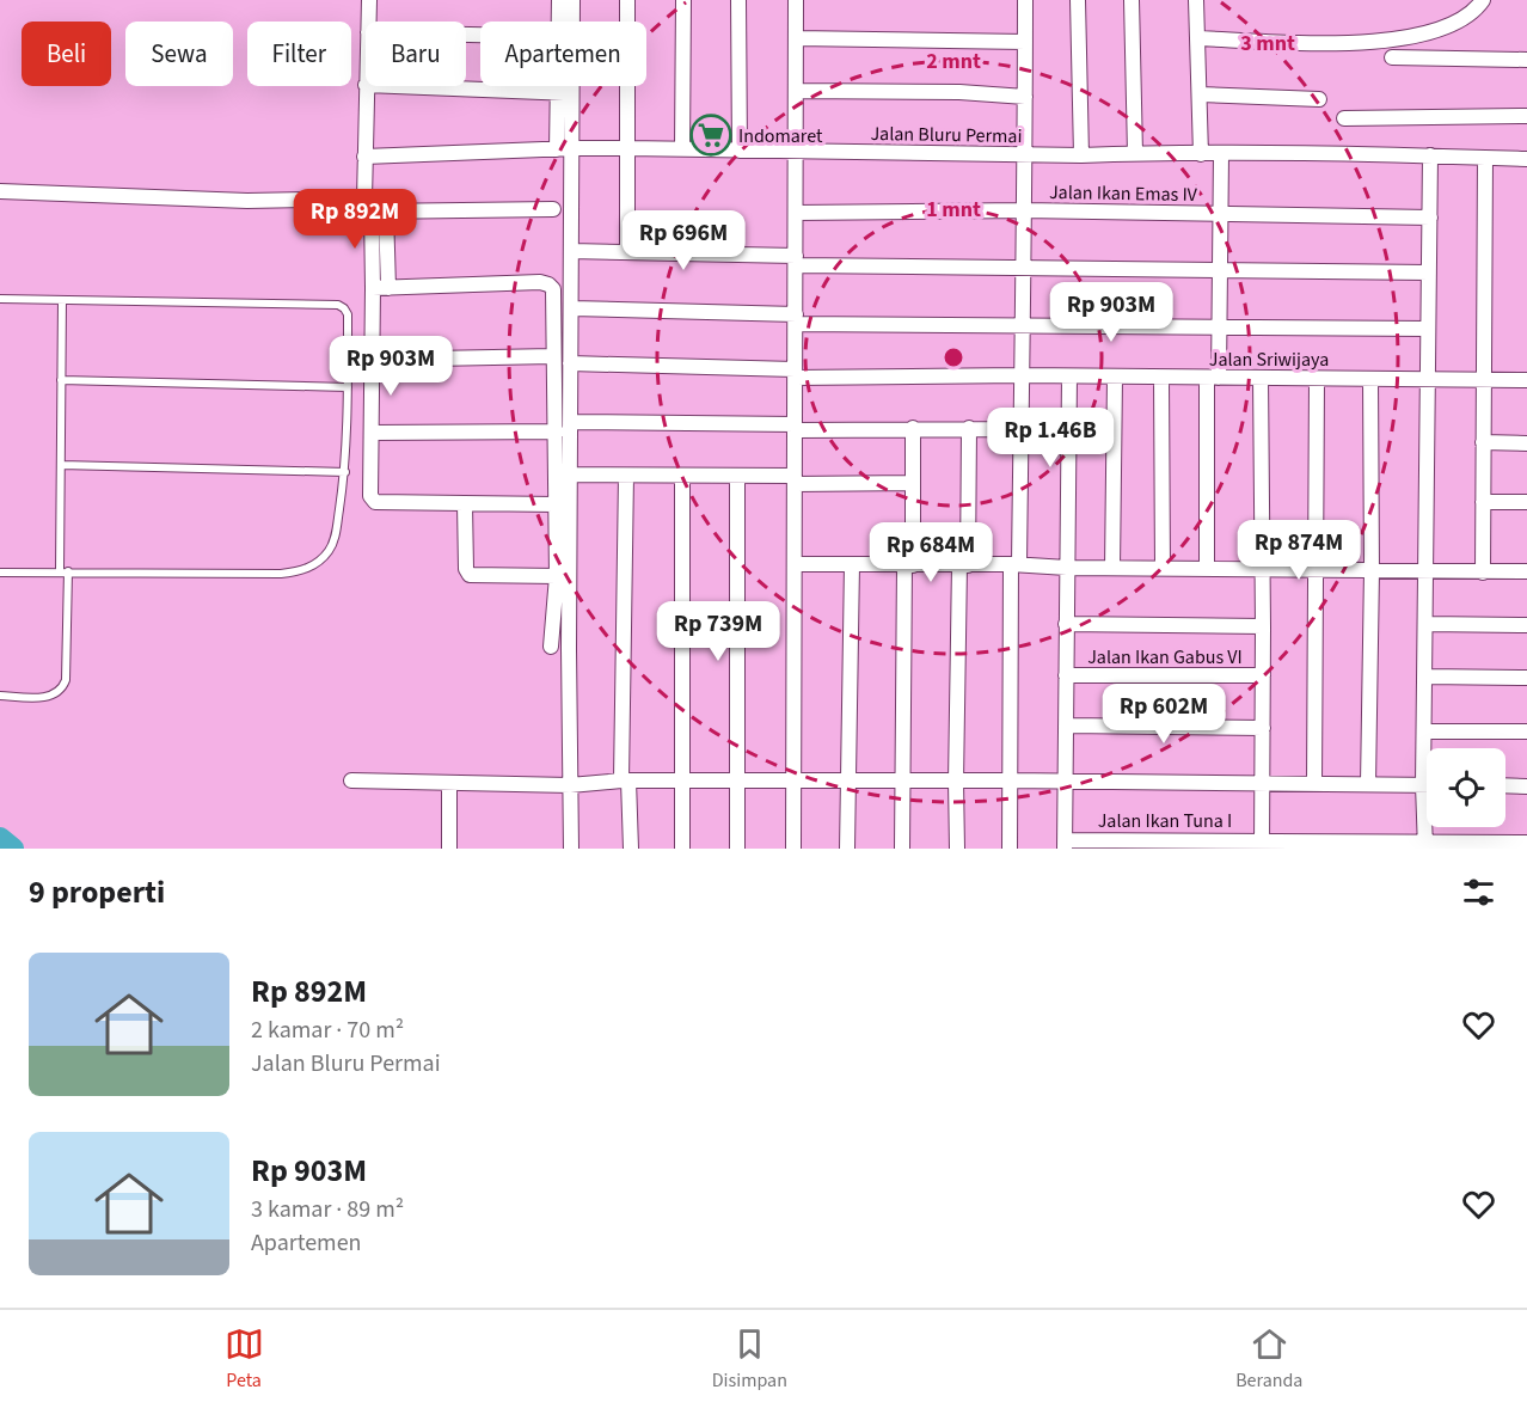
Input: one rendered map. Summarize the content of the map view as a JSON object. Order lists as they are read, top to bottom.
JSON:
{
  "streets": {
    "street": [
      "Jalan Bluru Permai",
      "Jalan Ikan Emas IV",
      "Jalan Sriwijaya",
      "Jalan Ikan Gabus VI",
      "Jalan Ikan Tuna I"
    ]
  },
  "places": {
    "supermarket": ["Indomaret"]
  },
  "page": {
    "chip": [
      "Beli",
      "Sewa",
      "Filter",
      "Baru",
      "Apartemen"
    ],
    "price": [
      "Rp 892M",
      "Rp 696M",
      "Rp 903M",
      "Rp 903M",
      "Rp 1.46B",
      "Rp 874M",
      "Rp 684M",
      "Rp 739M",
      "Rp 602M"
    ],
    "heading": "9 properti",
    "list": [
      {
        "name": "Rp 892M",
        "note": "2 kamar · 70 m² · Jalan Bluru Permai"
      },
      {
        "name": "Rp 903M",
        "note": "3 kamar · 89 m² · Apartemen"
      }
    ],
    "tabs": ["Peta", "Disimpan", "Beranda"]
  },
  "rings": ["3 mnt", "2 mnt", "1 mnt"]
}
